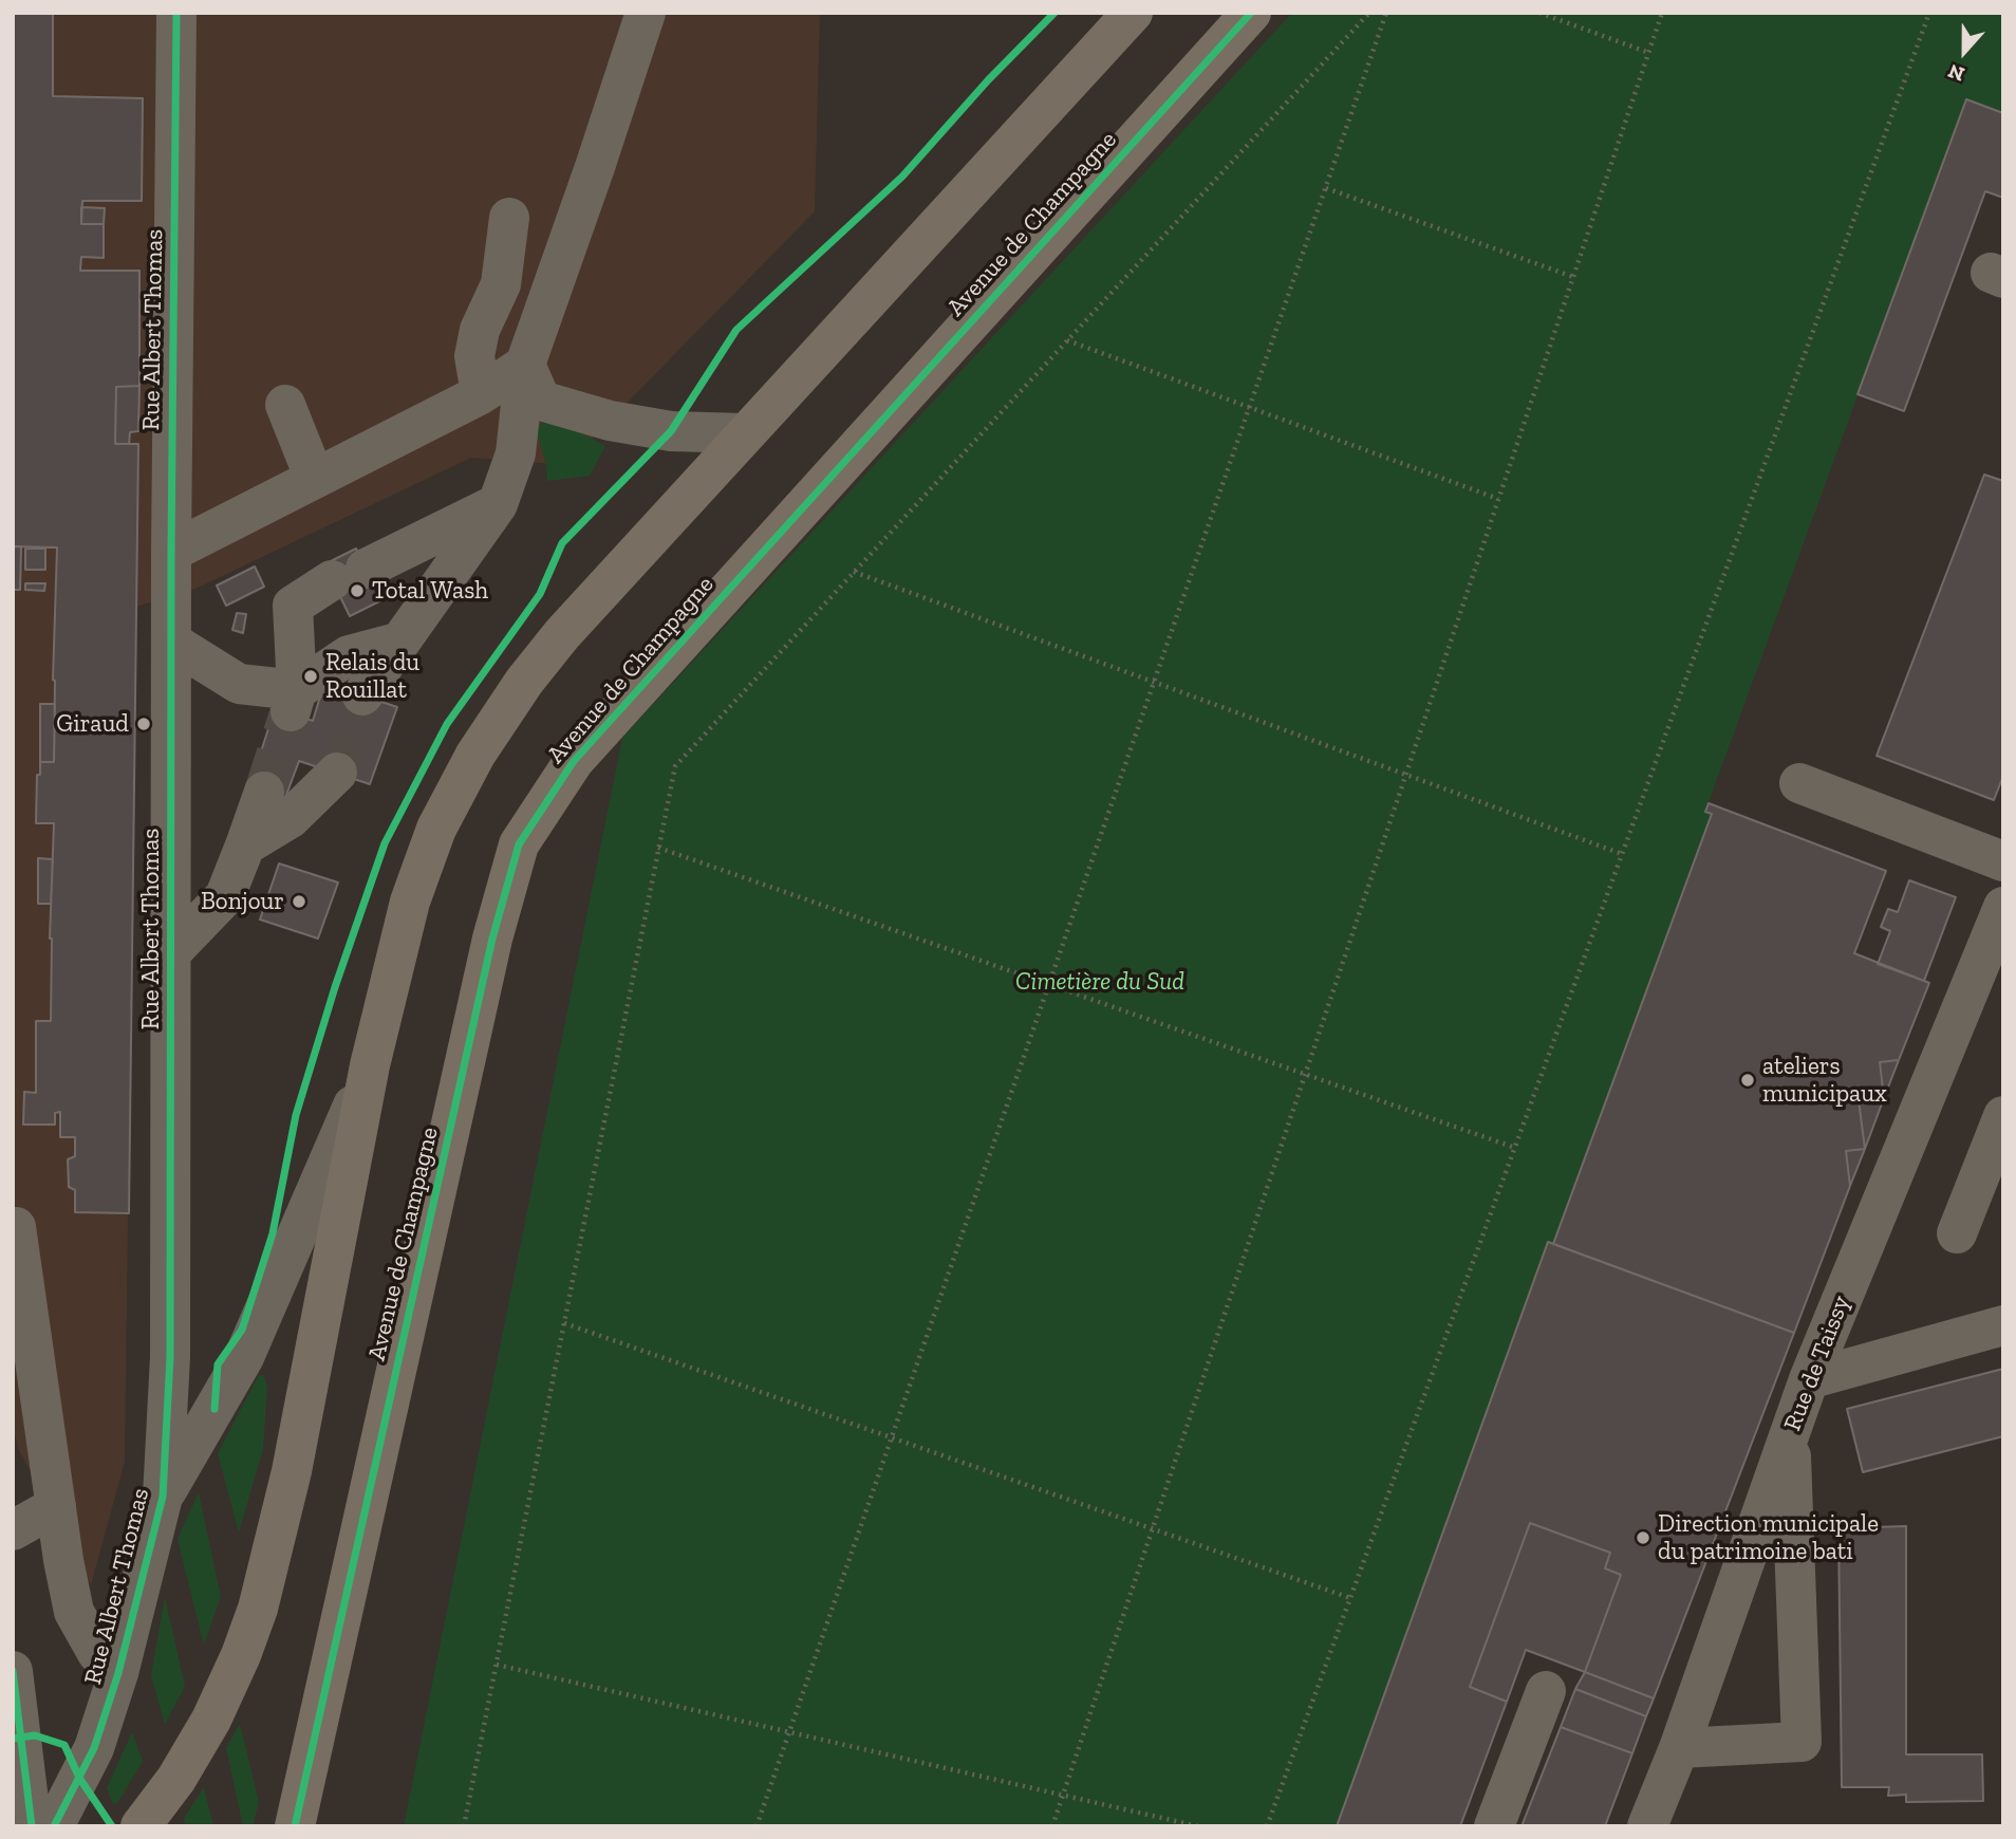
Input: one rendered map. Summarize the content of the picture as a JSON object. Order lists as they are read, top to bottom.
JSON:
{
  "streets": {
    "main road": ["Avenue de Champagne"],
    "street": ["Rue Albert Thomas", "Rue de Taissy"]
  },
  "parks": ["Cimetière du Sud"],
  "places": [
    "Total Wash",
    "Relais du Rouillat",
    "Giraud",
    "Bonjour",
    "ateliers municipaux",
    "Direction municipale du patrimoine bati"
  ],
  "north": "bottom"
}
